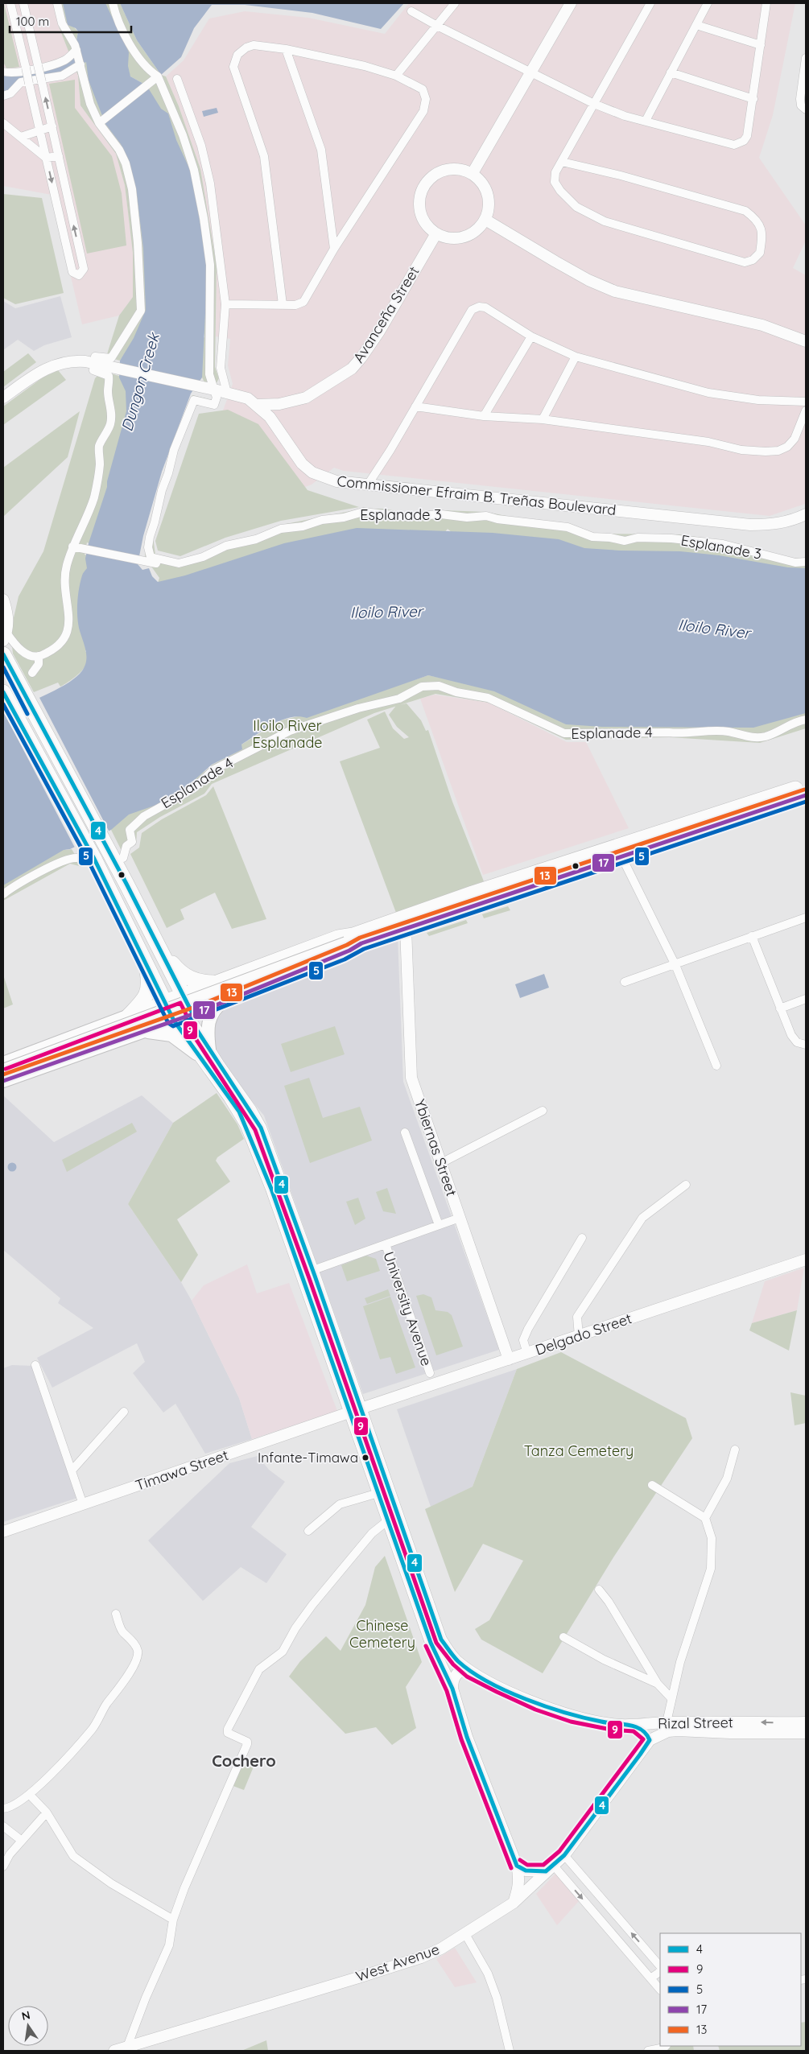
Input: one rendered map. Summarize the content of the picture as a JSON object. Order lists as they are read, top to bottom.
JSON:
{
  "streets": {
    "main road": [
      "Avanceña Street",
      "Commissioner Efraim B. Treñas Boulevard",
      "Ybiernas Street",
      "Delgado Street",
      "Timawa Street",
      "Rizal Street",
      "West Avenue"
    ],
    "street": ["Esplanade 3", "Esplanade 4", "University Avenue"]
  },
  "crossings": [
    ["Avanceña Street", "Commissioner Efraim B. Treñas Boulevard"],
    ["Commissioner Efraim B. Treñas Boulevard", "Esplanade 3"],
    ["Ybiernas Street", "Delgado Street"],
    ["Delgado Street", "Timawa Street"],
    ["Delgado Street", "Rizal Street"],
    ["Timawa Street", "Rizal Street"],
    ["Rizal Street", "West Avenue"]
  ],
  "districts": ["Cochero"],
  "water": ["Dungon Creek", "Iloilo River"],
  "parks": ["Iloilo River Esplanade", "Tanza Cemetery", "Chinese Cemetery"],
  "places": ["Infante-Timawa"],
  "lines": [
    "transit line 4",
    "transit line 5",
    "transit line 13",
    "transit line 17",
    "transit line 9"
  ],
  "legend": [
    "4",
    "9",
    "5",
    "17",
    "13"
  ],
  "scale_bar": "100 m",
  "north": "top"
}
